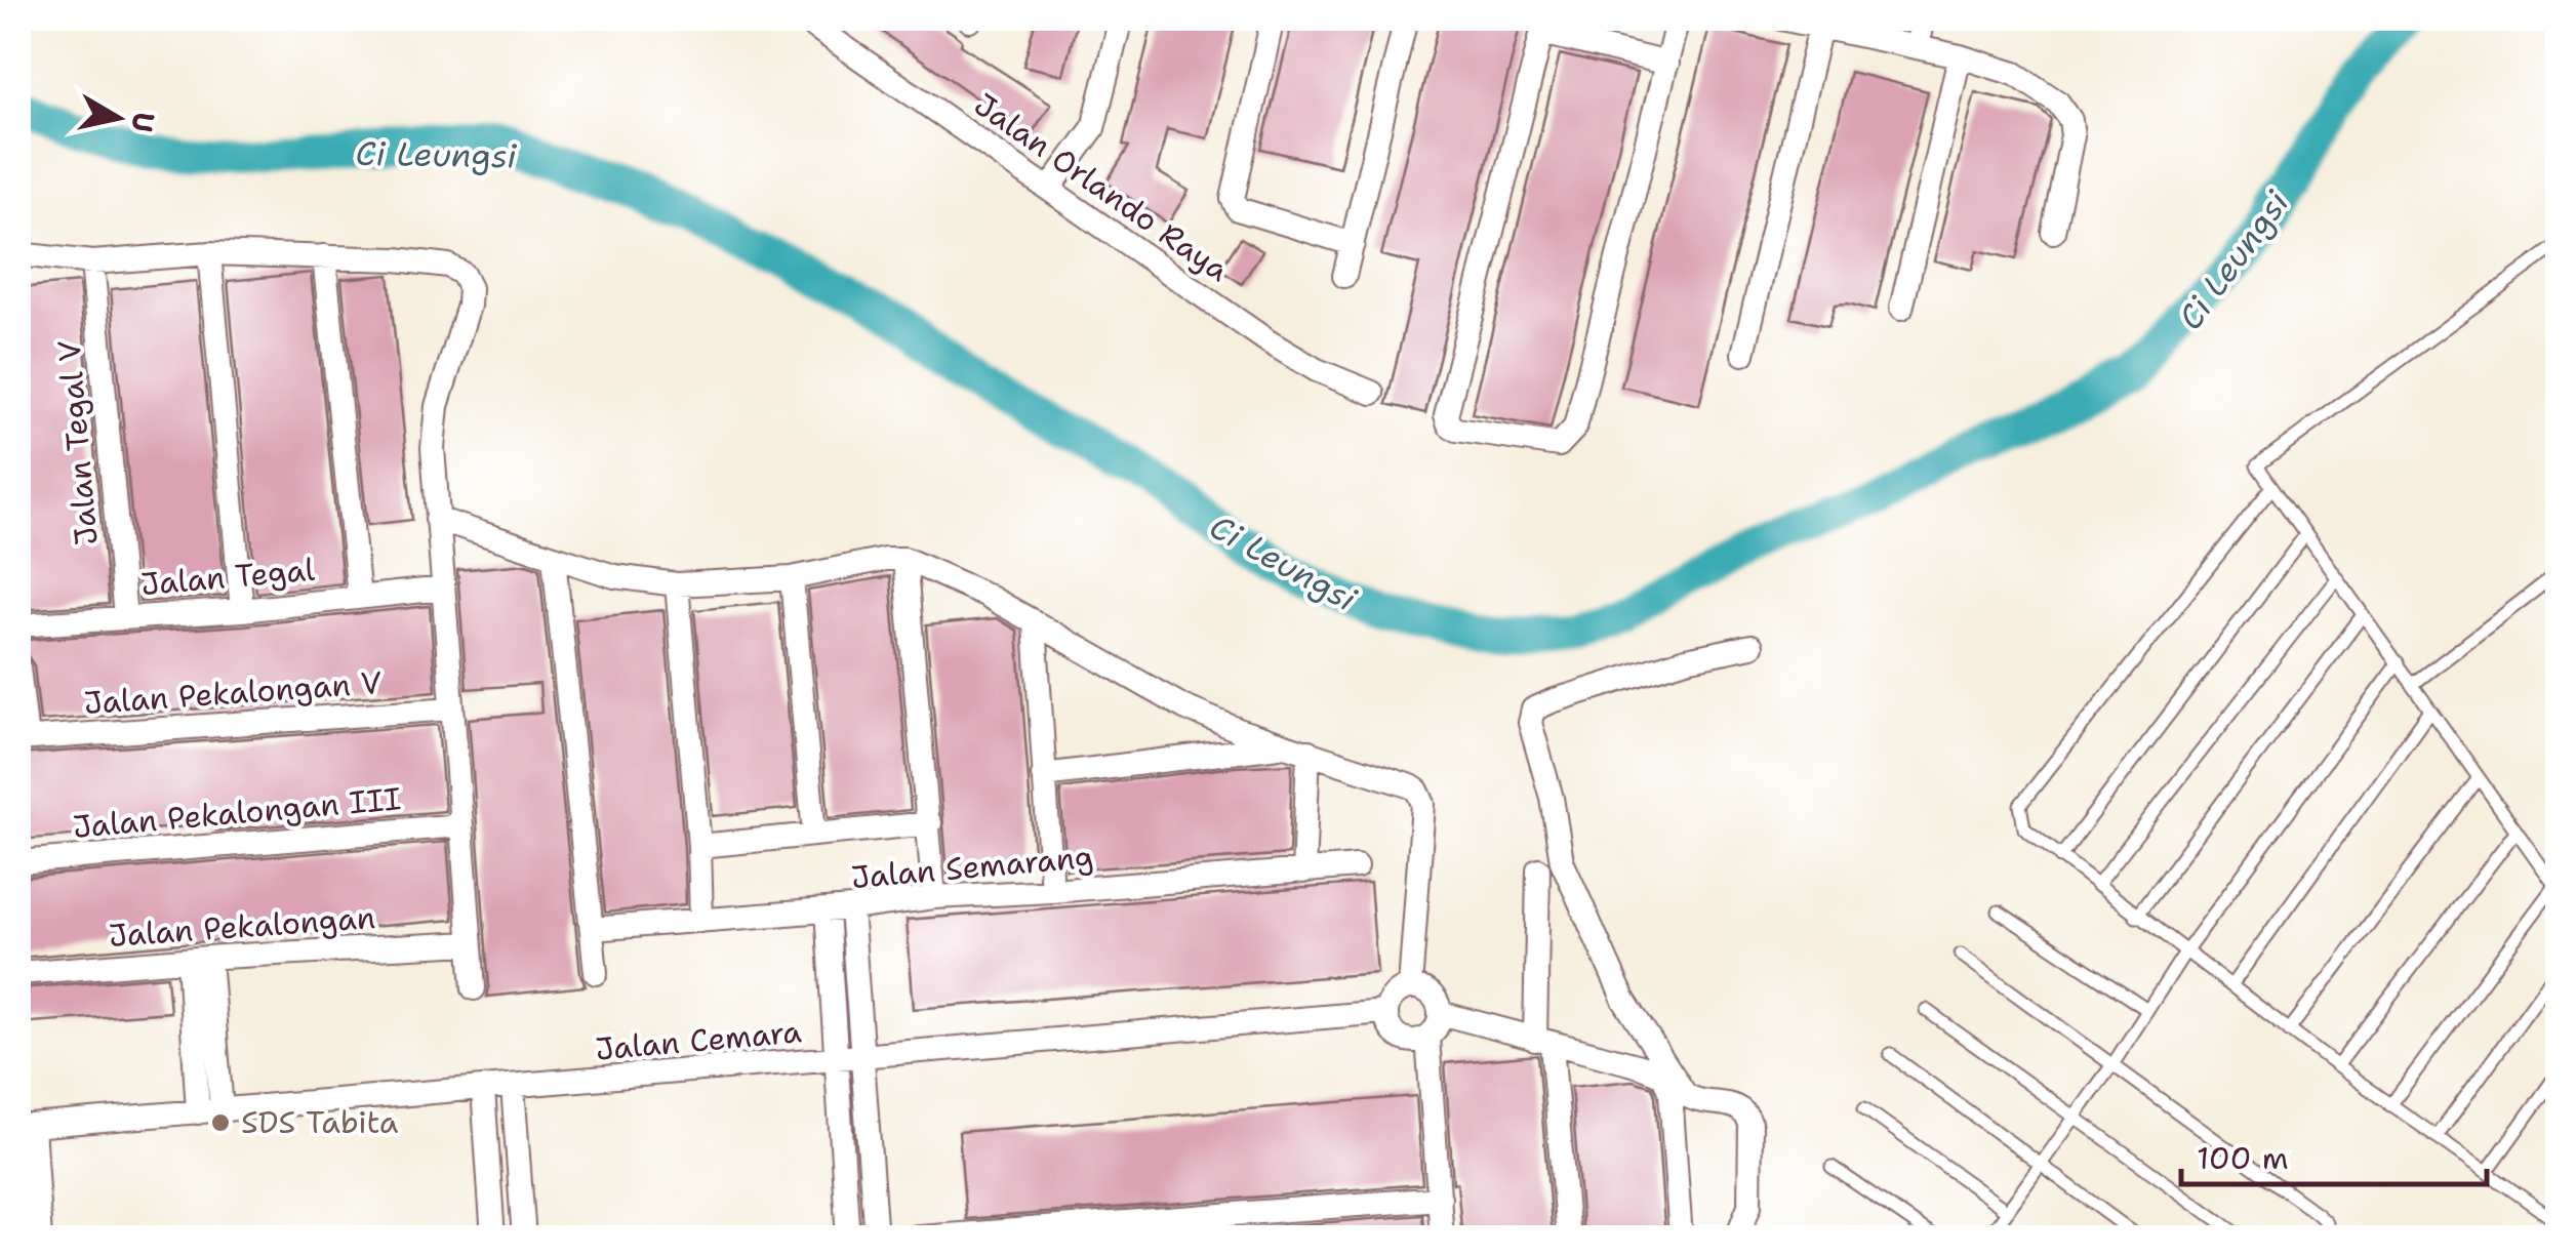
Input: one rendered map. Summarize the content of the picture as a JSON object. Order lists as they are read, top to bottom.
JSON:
{
  "streets": {
    "street": [
      "Jalan Orlando Raya",
      "Jalan Tegal V",
      "Jalan Tegal",
      "Jalan Pekalongan V",
      "Jalan Pekalongan III",
      "Jalan Semarang",
      "Jalan Pekalongan",
      "Jalan Cemara"
    ]
  },
  "crossings": [
    ["Jalan Tegal V", "Jalan Tegal"]
  ],
  "water": ["Ci Leungsi"],
  "places": ["SDS Tabita"],
  "scale_bar": "100 m",
  "north": "right"
}
